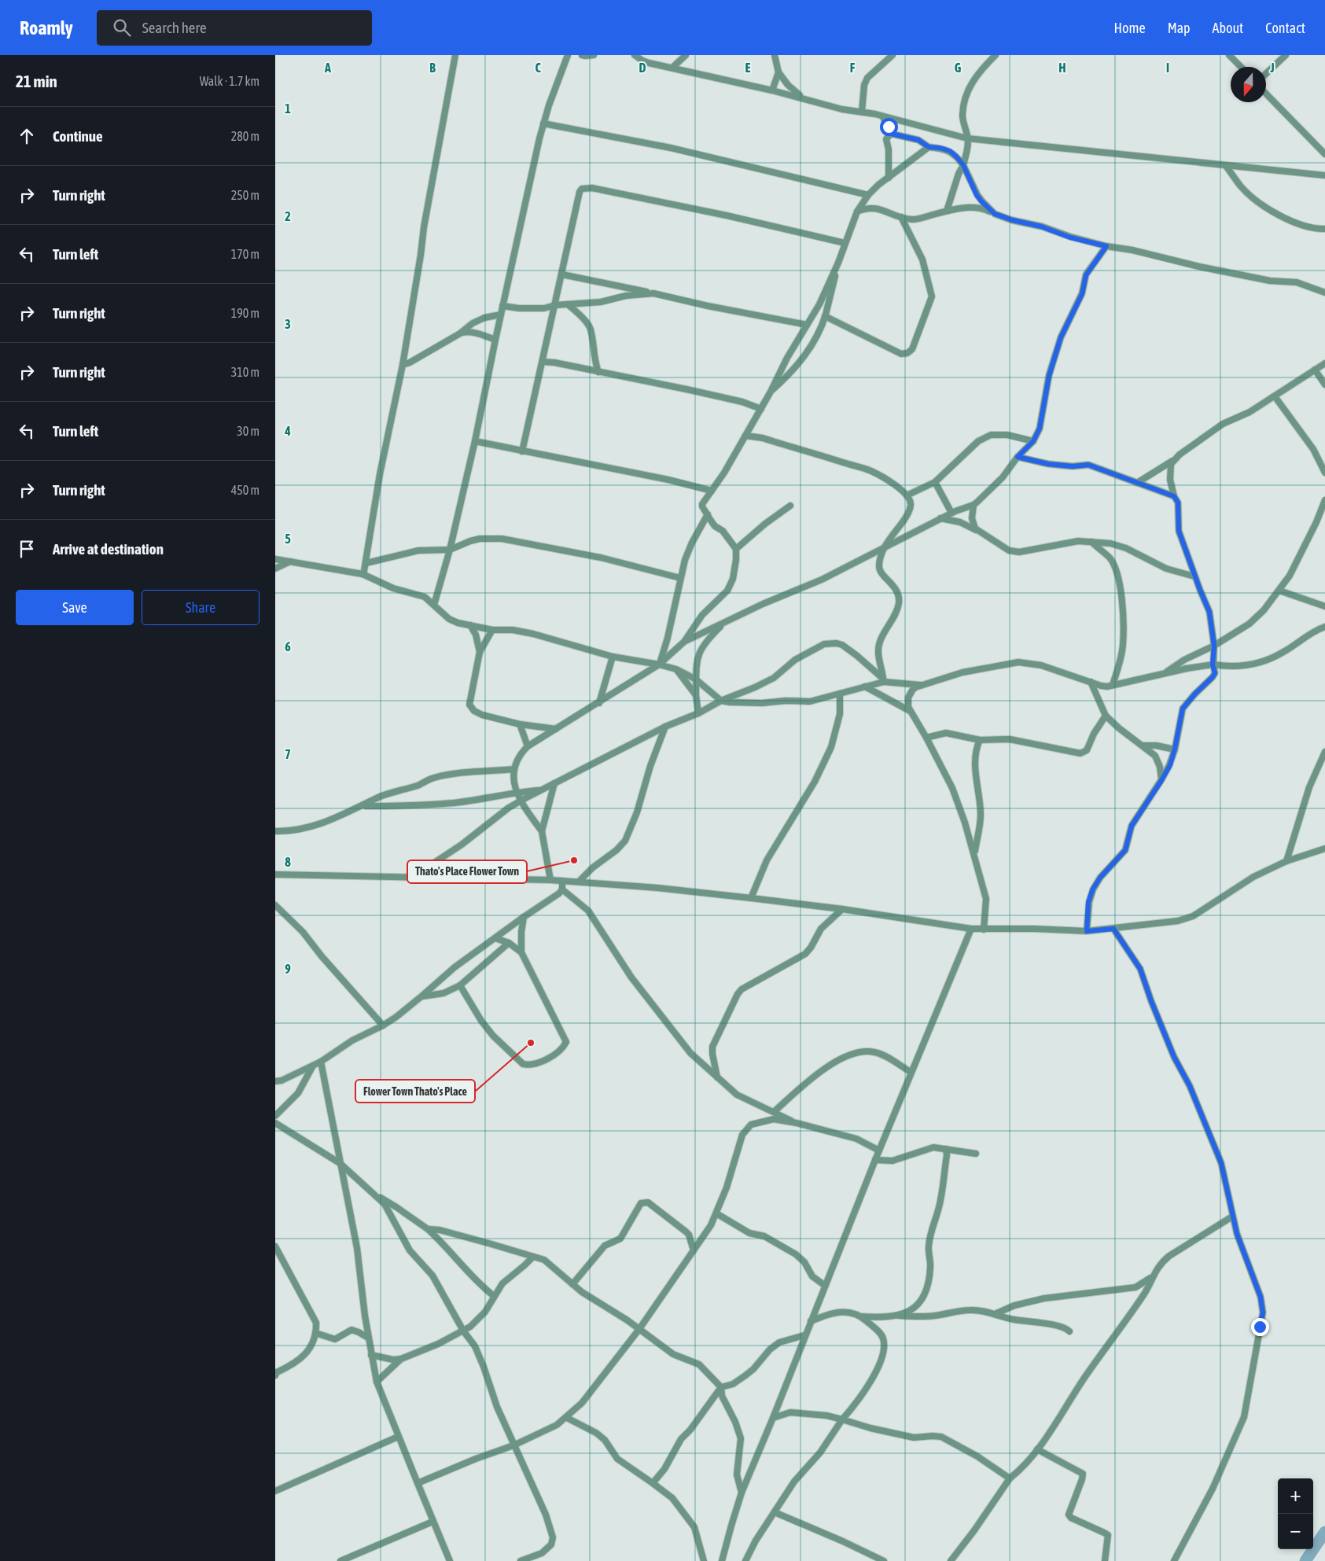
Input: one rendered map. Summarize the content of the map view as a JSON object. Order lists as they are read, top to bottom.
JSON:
{
  "places": ["Thato's Place Flower Town", "Flower Town Thato's Place"],
  "north": "bottom",
  "page": {
    "header": "Roamly",
    "search": "Search here",
    "nav": [
      "Home",
      "Map",
      "About",
      "Contact"
    ],
    "heading": ["21 min", "Walk · 1.7 km"],
    "list": [
      ["Continue", "280 m"],
      ["Turn right", "250 m"],
      ["Turn left", "170 m"],
      ["Turn right", "190 m"],
      ["Turn right", "310 m"],
      ["Turn left", "30 m"],
      ["Turn right", "450 m"],
      "Arrive at destination"
    ],
    "buttons": ["Save", "Share"],
    "map_buttons": ["+", "−"]
  },
  "grid": {
    "columns": [
      "A",
      "B",
      "C",
      "D",
      "E",
      "F",
      "G",
      "H",
      "I",
      "J"
    ],
    "rows": [
      "1",
      "2",
      "3",
      "4",
      "5",
      "6",
      "7",
      "8",
      "9"
    ]
  }
}
